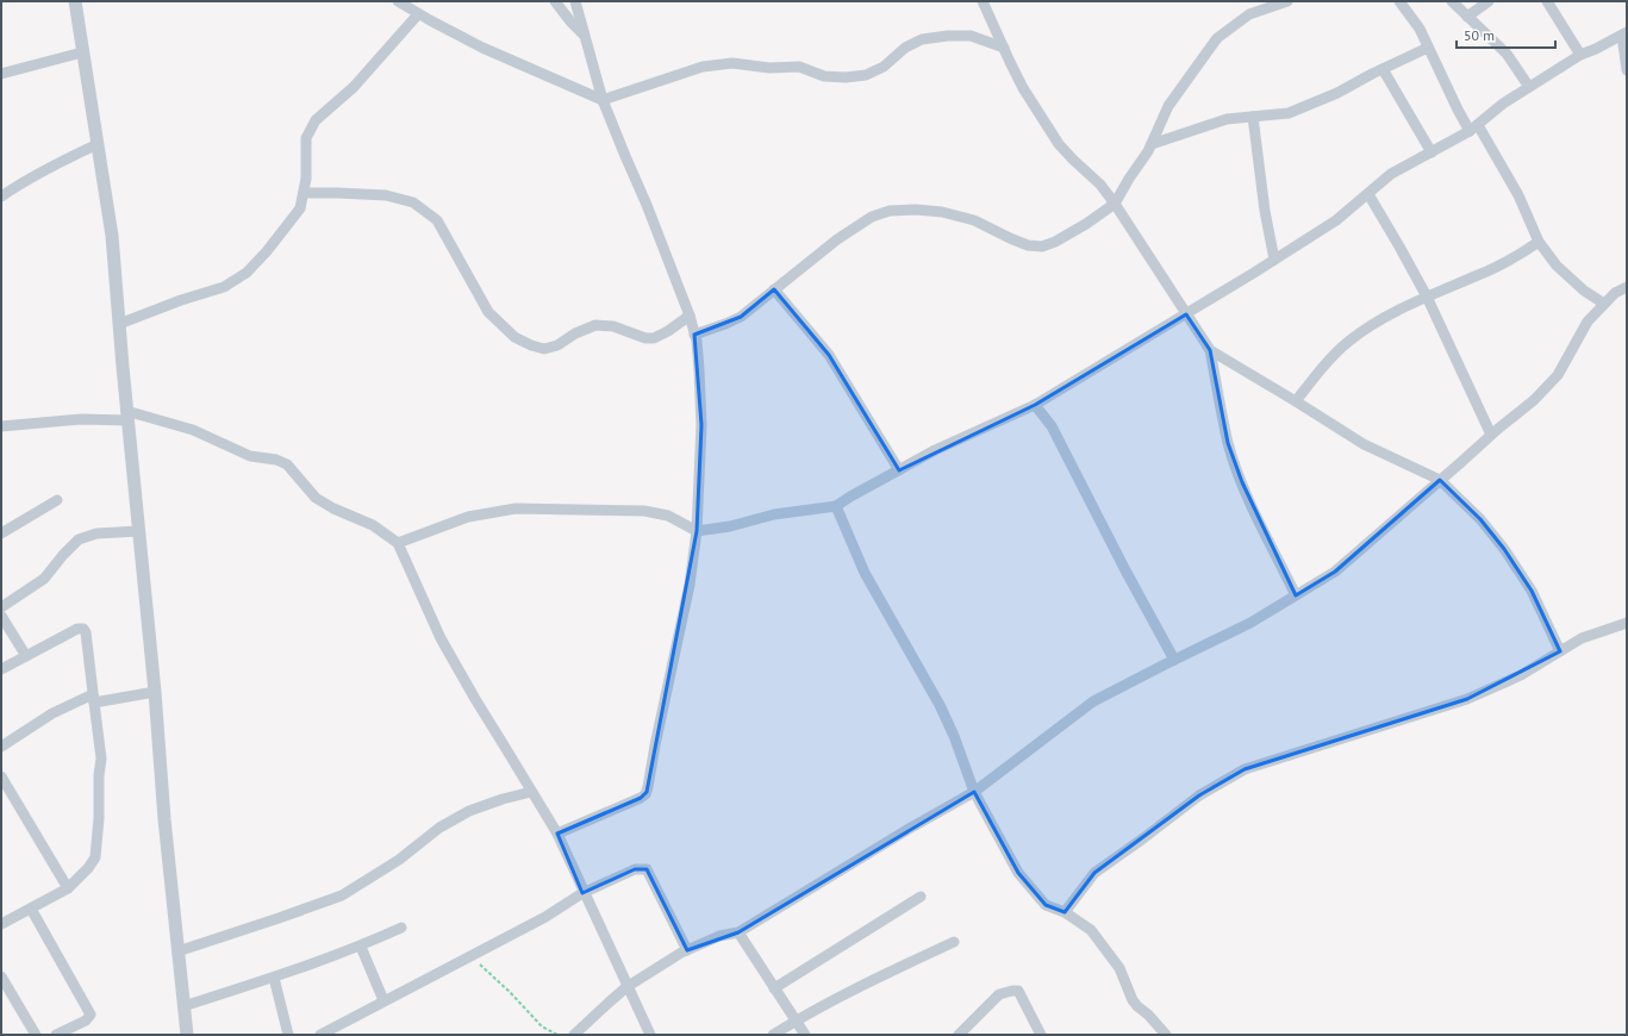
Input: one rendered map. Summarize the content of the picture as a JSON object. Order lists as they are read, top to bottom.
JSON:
{
  "scale_bar": "50 m"
}
